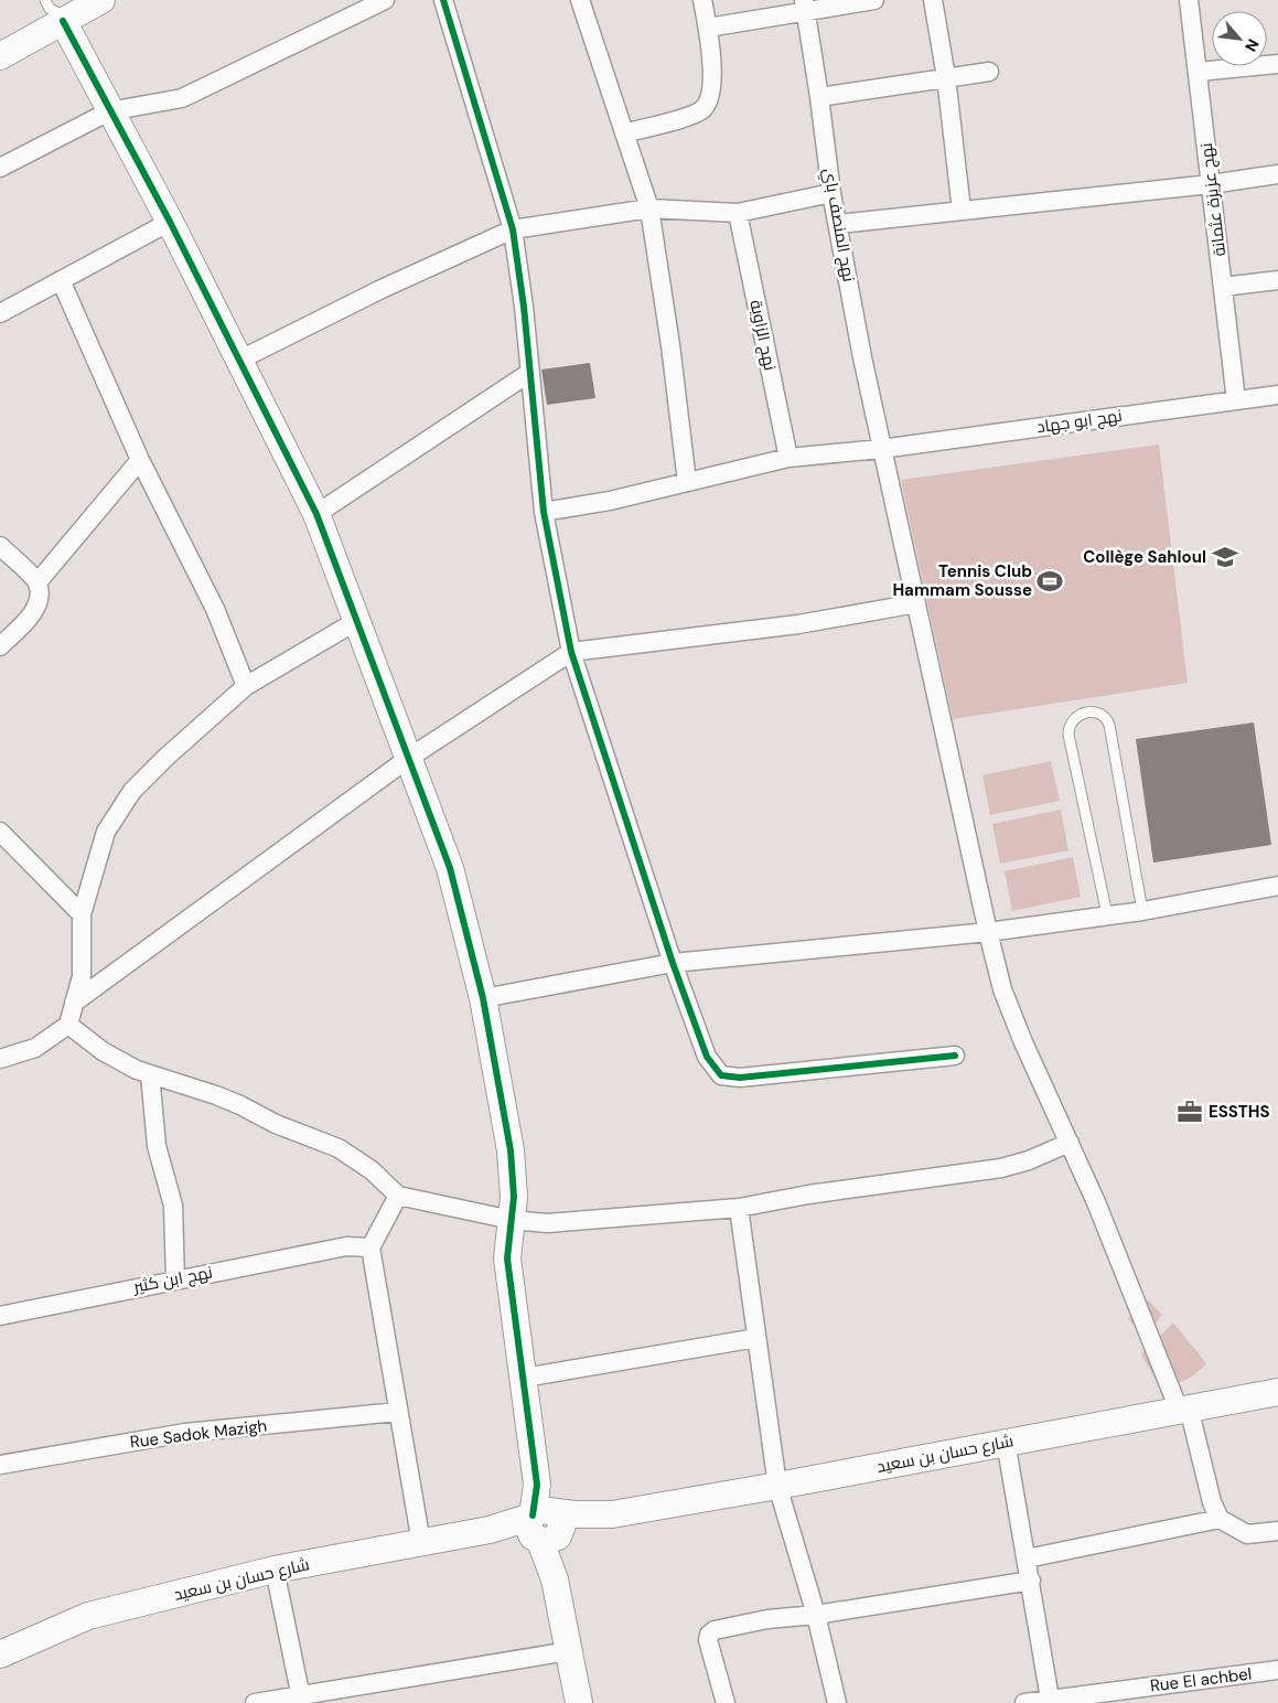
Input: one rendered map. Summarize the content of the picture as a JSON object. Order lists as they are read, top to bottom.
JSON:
{
  "streets": {
    "street": [
      "نهج عزيزة عثمانة",
      "نهج المنصف باي",
      "نهج الزاوية",
      "نهج ابو جهاد",
      "نهج ابن كثير",
      "Rue Sadok Mazigh",
      "شارع حسان بن سعيد",
      "Rue El achbel"
    ]
  },
  "crossings": [
    ["نهج عزيزة عثمانة", "نهج ابو جهاد"],
    ["نهج المنصف باي", "نهج ابو جهاد"],
    ["نهج المنصف باي", "شارع حسان بن سعيد"],
    ["نهج الزاوية", "نهج ابو جهاد"]
  ],
  "places": {
    "school or university": ["Collège Sahloul"],
    "sports": ["Tennis Club Hammam Sousse"],
    "office": ["ESSTHS"]
  },
  "north": "bottom right"
}
